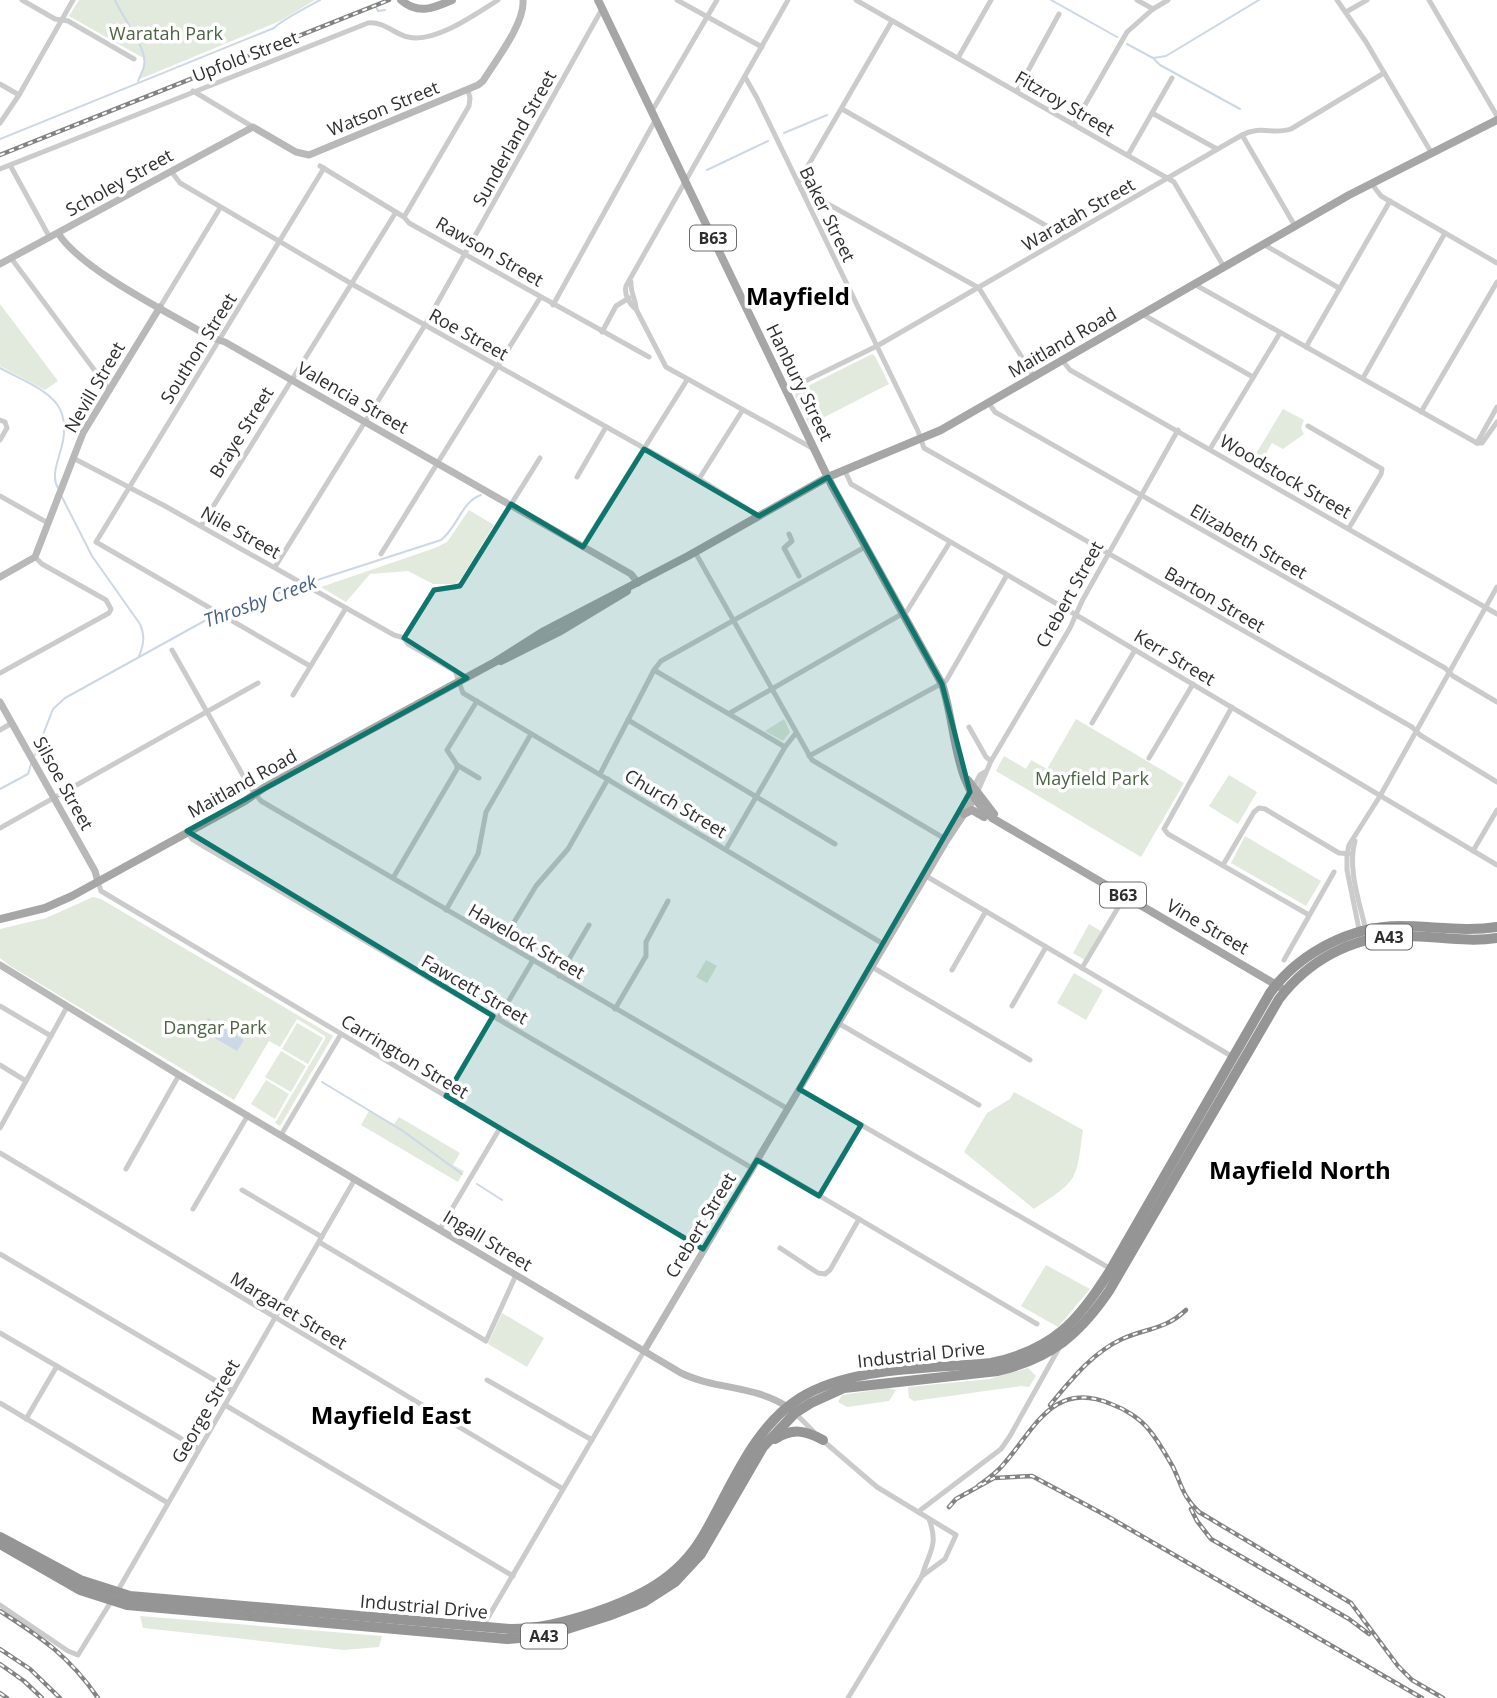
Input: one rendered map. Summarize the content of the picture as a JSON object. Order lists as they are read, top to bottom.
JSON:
{
  "streets": {
    "highway": ["A43", "Industrial Drive"],
    "main road": [
      "B63",
      "Maitland Road",
      "Hanbury Street",
      "Vine Street"
    ],
    "street": [
      "Upfold Street",
      "Fitzroy Street",
      "Watson Street",
      "Sunderland Street",
      "Scholey Street",
      "Baker Street",
      "Waratah Street",
      "Rawson Street",
      "Roe Street",
      "Southon Street",
      "Nevill Street",
      "Valencia Street",
      "Braye Street",
      "Woodstock Street",
      "Nile Street",
      "Elizabeth Street",
      "Crebert Street",
      "Barton Street",
      "Kerr Street",
      "Silsoe Street",
      "Church Street",
      "Havelock Street",
      "Fawcett Street",
      "Carrington Street",
      "Ingall Street",
      "Margaret Street",
      "George Street"
    ]
  },
  "crossings": [
    ["Fitzroy Street", "Waratah Street"],
    ["Fitzroy Street", "Maitland Road"],
    ["Watson Street", "Scholey Street"],
    ["Sunderland Street", "Rawson Street"],
    ["Sunderland Street", "Roe Street"],
    ["Sunderland Street", "Hanbury Street"],
    ["Sunderland Street", "Valencia Street"],
    ["Sunderland Street", "Nile Street"],
    ["Scholey Street", "Roe Street"],
    ["Scholey Street", "Valencia Street"],
    ["Baker Street", "Waratah Street"],
    ["Baker Street", "Maitland Road"],
    ["Baker Street", "Barton Street"],
    ["Waratah Street", "Hanbury Street"],
    ["B63", "Crebert Street"],
    ["B63", "Vine Street"],
    ["Rawson Street", "Southon Street"],
    ["Rawson Street", "Braye Street"],
    ["Roe Street", "Maitland Road"],
    ["Roe Street", "Southon Street"],
    ["Roe Street", "Nevill Street"],
    ["Roe Street", "Braye Street"],
    ["Maitland Road", "Hanbury Street"],
    ["Maitland Road", "Valencia Street"],
    ["Maitland Road", "Woodstock Street"],
    ["Maitland Road", "Nile Street"],
    ["Maitland Road", "Elizabeth Street"],
    ["Maitland Road", "Barton Street"],
    ["Maitland Road", "Kerr Street"],
    ["Maitland Road", "Silsoe Street"],
    ["Maitland Road", "Church Street"],
    ["Maitland Road", "Havelock Street"],
    ["Maitland Road", "Fawcett Street"],
    ["Maitland Road", "Carrington Street"],
    ["Southon Street", "Valencia Street"],
    ["Southon Street", "Nile Street"],
    ["Hanbury Street", "Crebert Street"],
    ["Hanbury Street", "Vine Street"],
    ["Nevill Street", "Valencia Street"],
    ["Nevill Street", "Nile Street"],
    ["Valencia Street", "Braye Street"],
    ["Braye Street", "Nile Street"],
    ["Woodstock Street", "Crebert Street"],
    ["Nile Street", "Church Street"],
    ["Elizabeth Street", "Crebert Street"],
    ["Crebert Street", "Barton Street"],
    ["Crebert Street", "Kerr Street"],
    ["Crebert Street", "Church Street"],
    ["Crebert Street", "Vine Street"],
    ["Crebert Street", "Havelock Street"],
    ["Crebert Street", "Fawcett Street"],
    ["Crebert Street", "Carrington Street"],
    ["Crebert Street", "Ingall Street"],
    ["Crebert Street", "Margaret Street"],
    ["Crebert Street", "Industrial Drive"],
    ["Silsoe Street", "Carrington Street"],
    ["Vine Street", "Industrial Drive"],
    ["Ingall Street", "Industrial Drive"],
    ["Ingall Street", "George Street"],
    ["Margaret Street", "George Street"],
    ["Industrial Drive", "George Street"]
  ],
  "districts": ["Mayfield", "Mayfield North", "Mayfield East"],
  "water": ["Throsby Creek"],
  "parks": ["Waratah Park", "Mayfield Park", "Dangar Park"]
}
